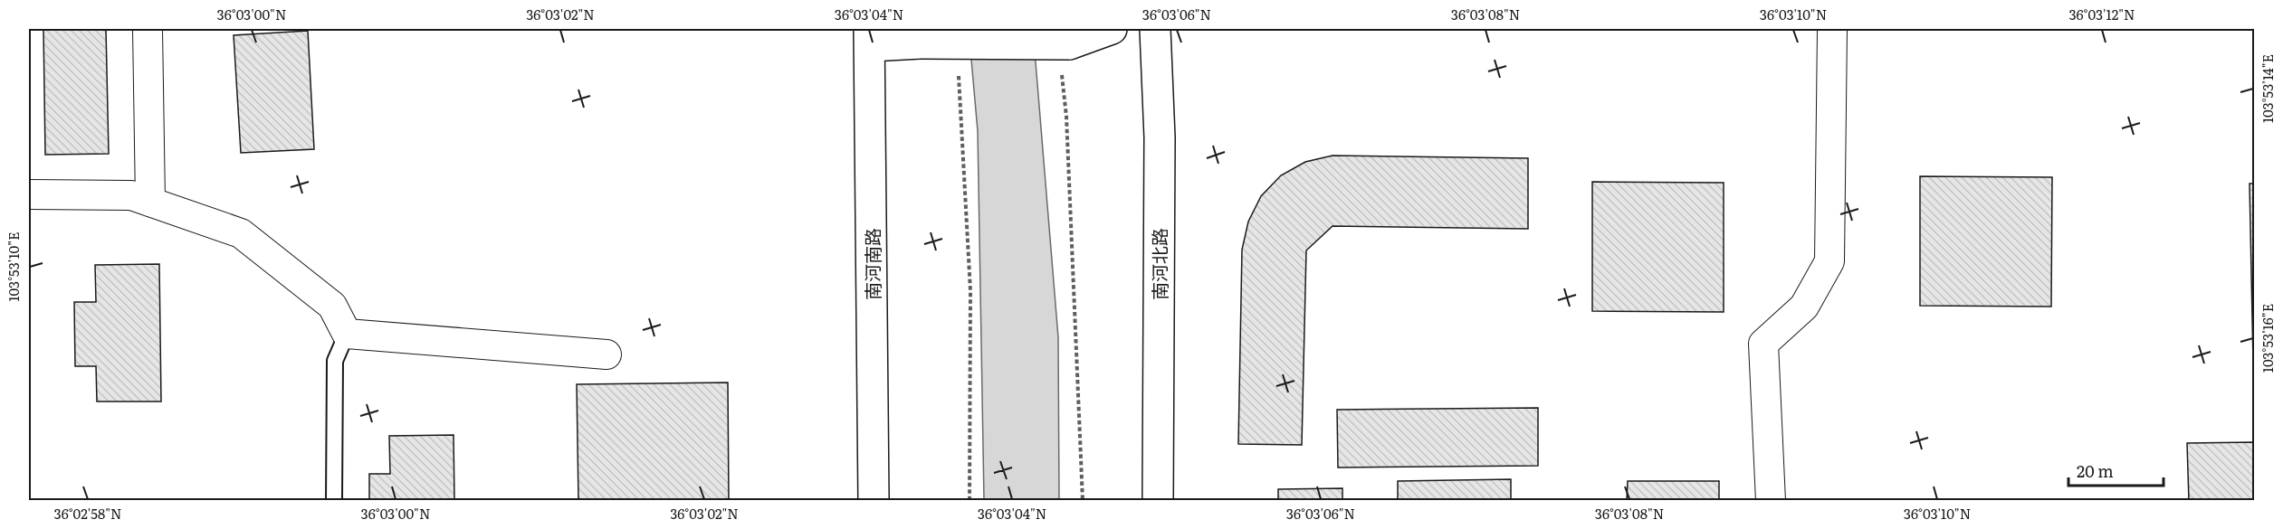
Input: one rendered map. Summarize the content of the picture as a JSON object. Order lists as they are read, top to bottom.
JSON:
{
  "streets": {
    "street": ["南河南路", "南河北路"]
  },
  "scale_bar": "20 m",
  "coordinates": [
    "36°03'00\"N",
    "36°03'02\"N",
    "36°03'04\"N",
    "36°03'06\"N",
    "36°03'08\"N",
    "36°03'10\"N",
    "36°03'12\"N",
    "103°53'14\"E",
    "103°53'10\"E",
    "103°53'16\"E",
    "36°02'58\"N"
  ]
}
